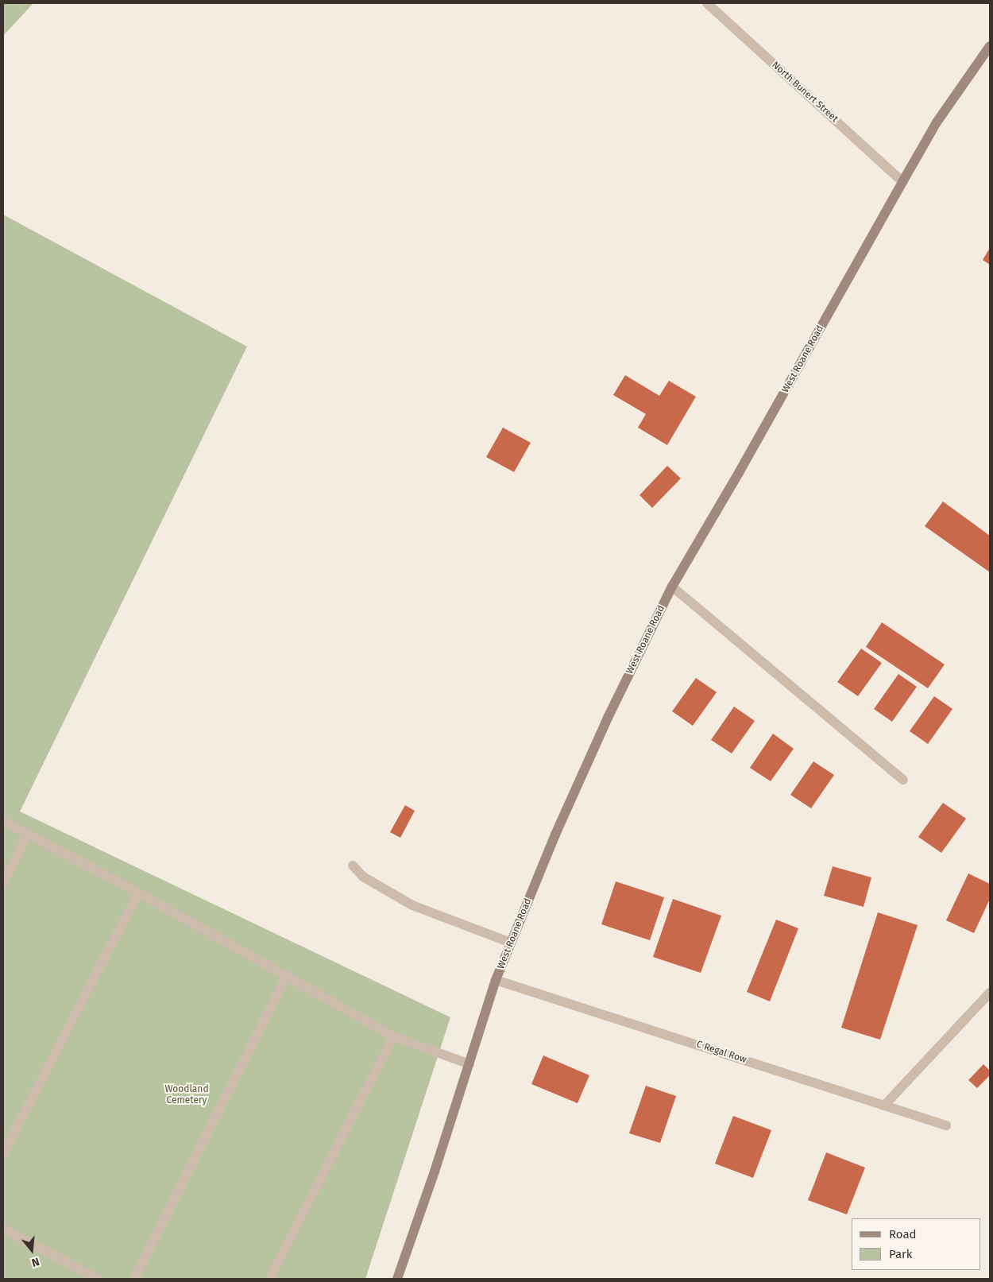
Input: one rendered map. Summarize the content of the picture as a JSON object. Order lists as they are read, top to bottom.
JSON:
{
  "streets": {
    "street": ["North Bunert Street", "West Roane Road", "C Regal Row"]
  },
  "crossings": [
    ["North Bunert Street", "West Roane Road"],
    ["West Roane Road", "C Regal Row"]
  ],
  "parks": ["Woodland Cemetery"],
  "legend": ["Road", "Park"],
  "north": "bottom"
}
